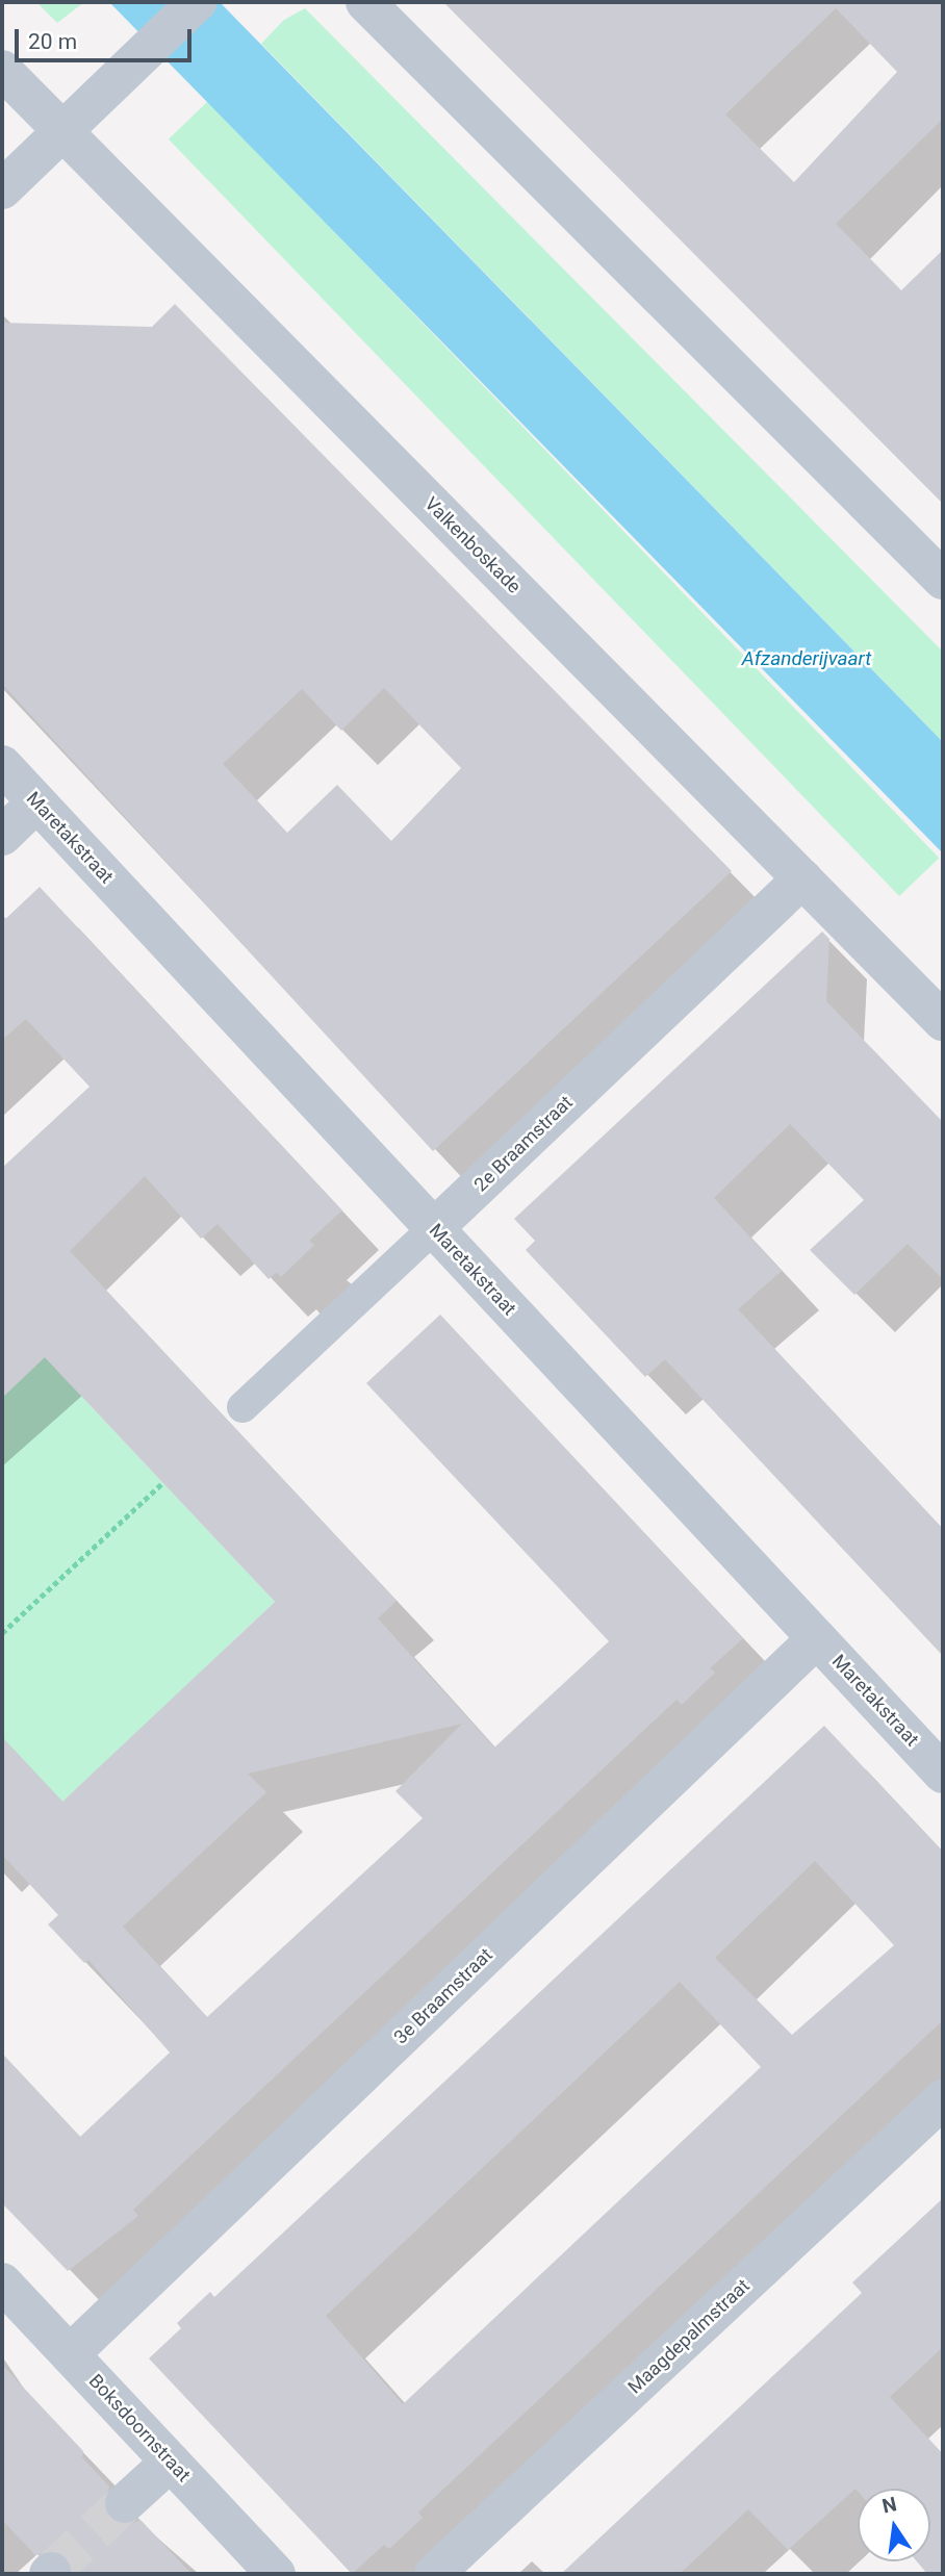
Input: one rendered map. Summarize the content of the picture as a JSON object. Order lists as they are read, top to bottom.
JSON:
{
  "streets": {
    "street": [
      "Valkenboskade",
      "Maretakstraat",
      "2e Braamstraat",
      "3e Braamstraat",
      "Maagdepalmstraat",
      "Boksdoornstraat"
    ]
  },
  "crossings": [
    ["Valkenboskade", "2e Braamstraat"],
    ["Maretakstraat", "2e Braamstraat"],
    ["Maretakstraat", "3e Braamstraat"],
    ["3e Braamstraat", "Boksdoornstraat"]
  ],
  "water": ["Afzanderijvaart"],
  "scale_bar": "20 m",
  "north": "top"
}
